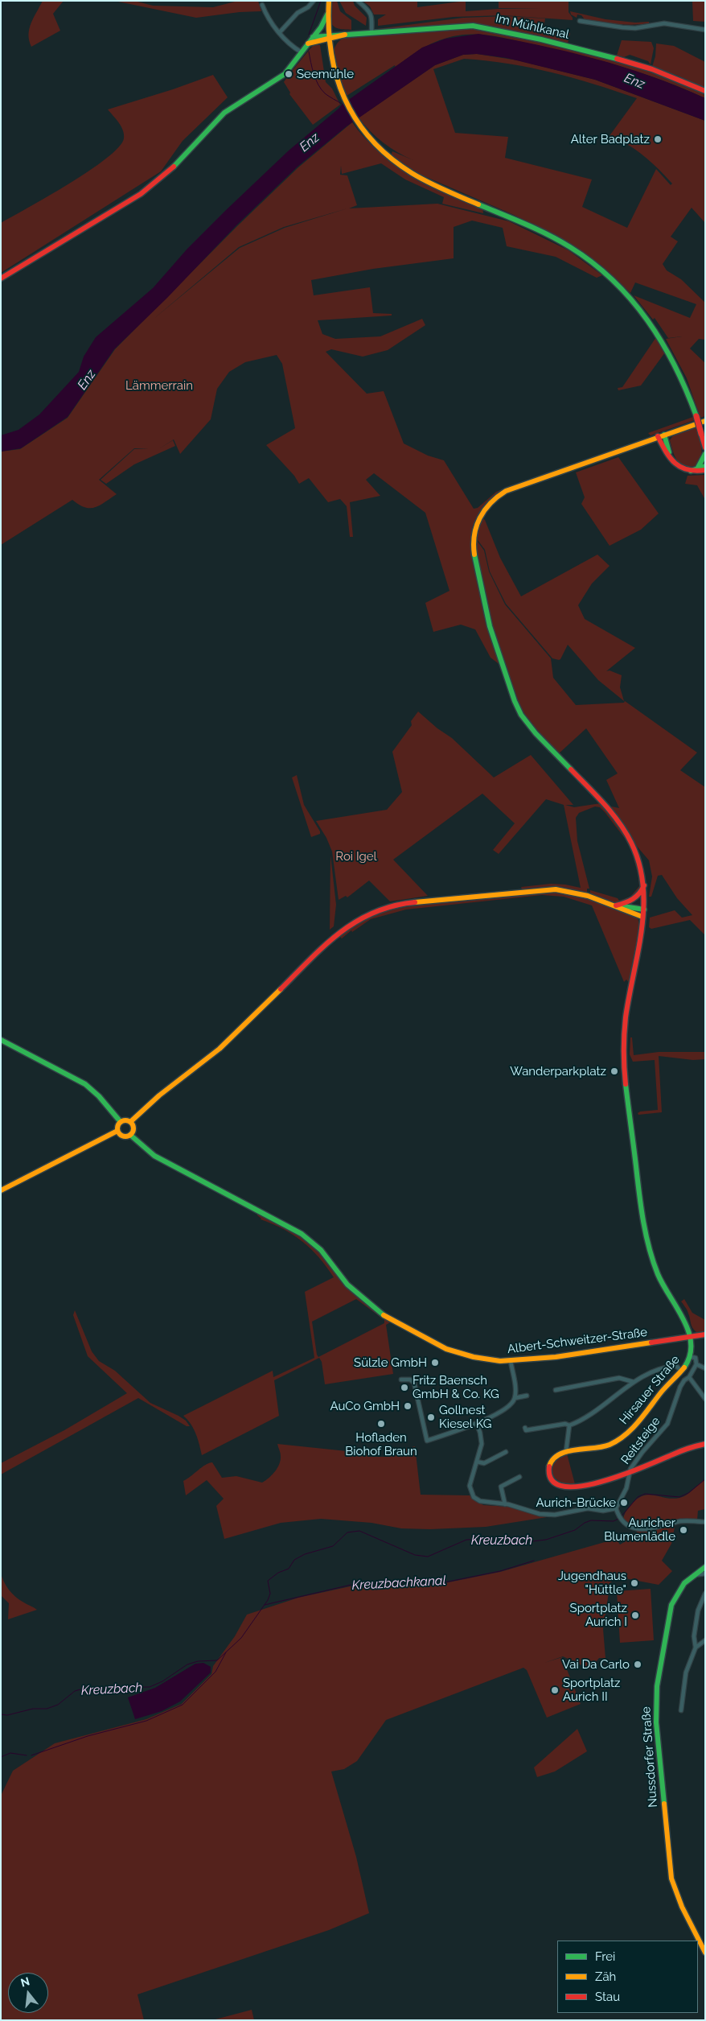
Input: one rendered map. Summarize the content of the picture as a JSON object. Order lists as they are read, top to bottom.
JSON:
{
  "streets": {
    "main road": [
      "Im Mühlkanal",
      "Albert-Schweitzer-Straße",
      "Hirsauer Straße",
      "Nussdorfer Straße"
    ],
    "street": ["Reitsteige"]
  },
  "crossings": [
    ["Albert-Schweitzer-Straße", "Hirsauer Straße"]
  ],
  "water": ["Enz", "Kreuzbach", "Kreuzbachkanal"],
  "parks": ["Lämmerrain", "Roi Igel"],
  "places": [
    "Seemühle",
    "Alter Badplatz",
    "Wanderparkplatz",
    "Sülzle GmbH",
    "Fritz Baensch GmbH & Co. KG",
    "AuCo GmbH",
    "Gollnest Kiesel KG",
    "Hofladen Biohof Braun",
    "Aurich-Brücke",
    "Auricher Blumenlädle",
    "Jugendhaus \"Hüttle\"",
    "Sportplatz Aurich I",
    "Vai Da Carlo",
    "Sportplatz Aurich II"
  ],
  "legend": ["Frei", "Zäh", "Stau"],
  "north": "top"
}
